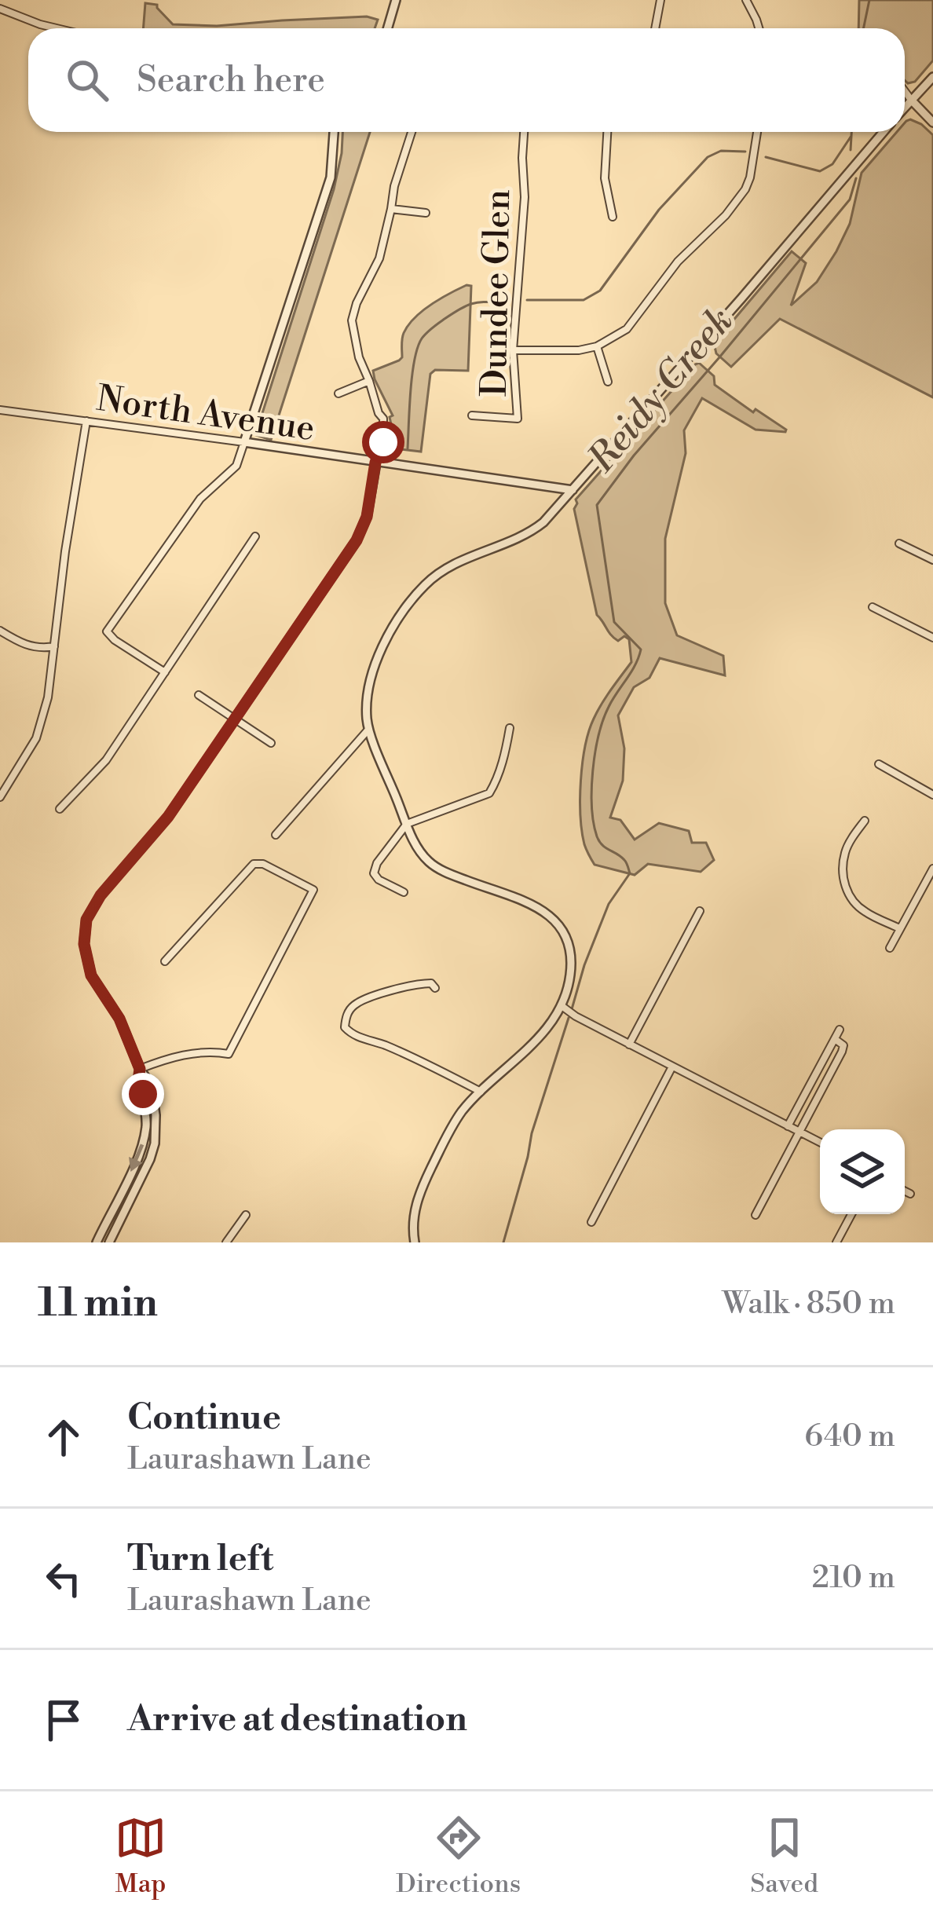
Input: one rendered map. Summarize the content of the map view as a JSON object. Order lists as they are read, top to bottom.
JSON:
{
  "streets": {
    "street": ["Dundee Glen", "North Avenue"]
  },
  "water": ["Reidy Creek"],
  "page": {
    "search": "Search here",
    "heading": ["11 min", "Walk · 850 m"],
    "list": [
      ["Continue", "Laurashawn Lane", "640 m"],
      ["Turn left", "Laurashawn Lane", "210 m"],
      "Arrive at destination"
    ],
    "nav": ["Map", "Directions", "Saved"]
  }
}
